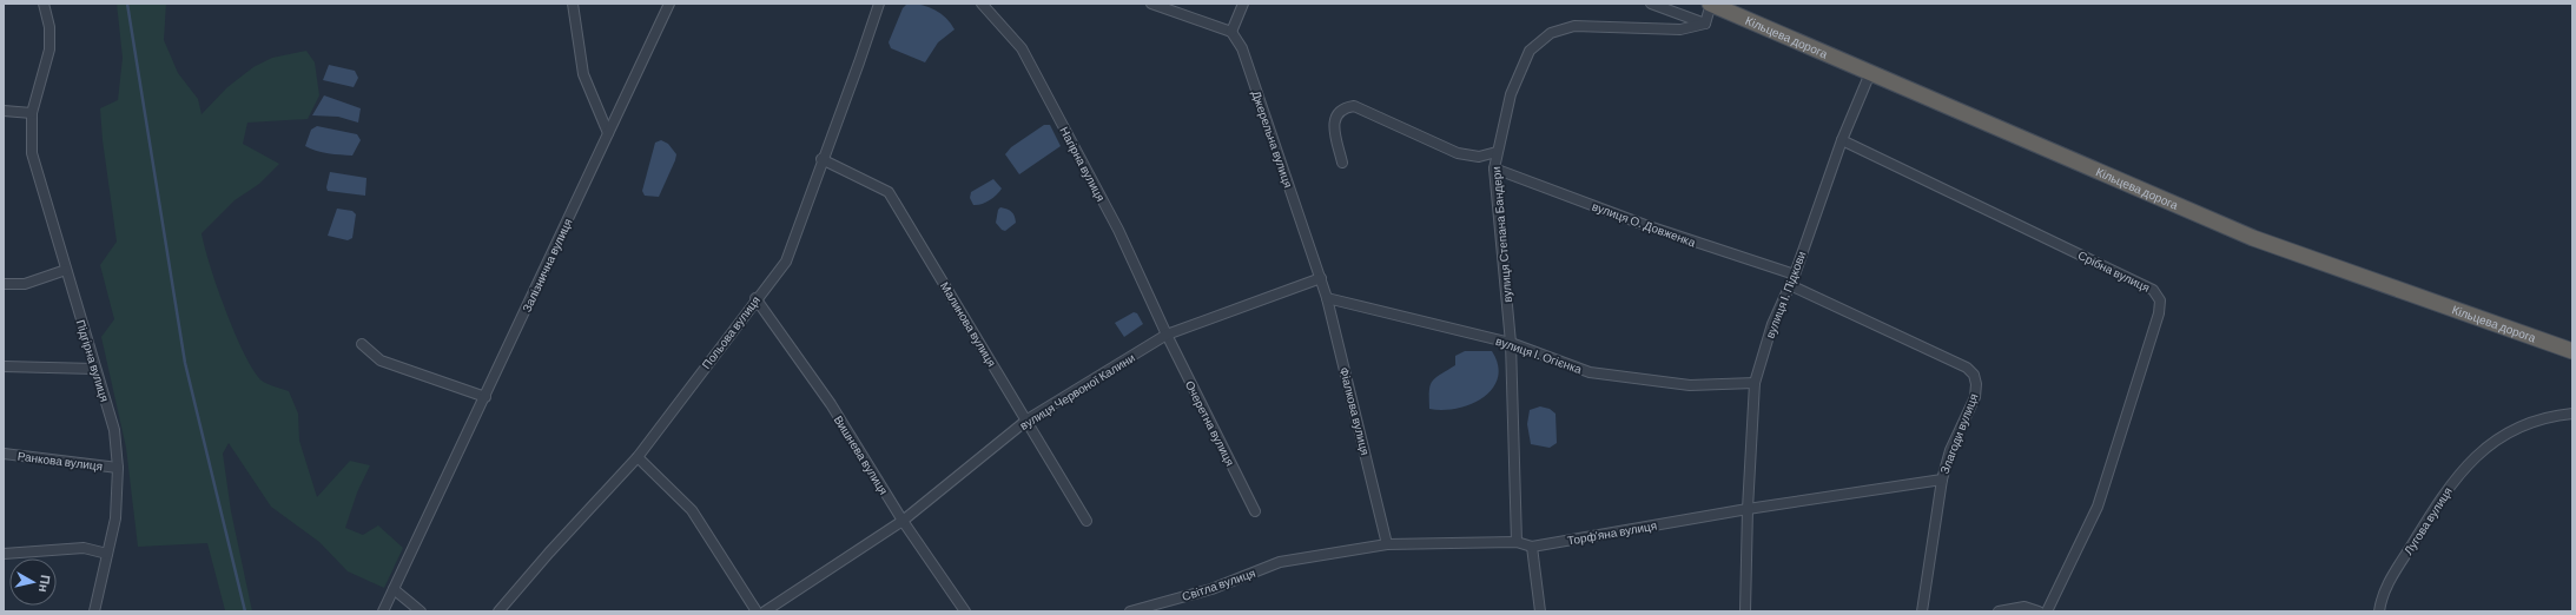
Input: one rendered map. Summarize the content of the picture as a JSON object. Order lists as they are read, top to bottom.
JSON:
{
  "streets": {
    "highway": ["Кільцева дорога"],
    "street": [
      "Джерельна вулиця",
      "Нагірна вулиця",
      "вулиця О. Довженка",
      "вулиця Степана Бандери",
      "Залізнична вулиця",
      "Срібна вулиця",
      "вулиця І. Підкови",
      "Малинова вулиця",
      "Польова вулиця",
      "вулиця І. Огієнка",
      "Підгірна вулиця",
      "вулиця Червоної Калини",
      "Фіалкова вулиця",
      "Очеретна вулиця",
      "Злагоди вулиця",
      "Вишнева вулиця",
      "Ранкова вулиця",
      "Лугова вулиця",
      "Торф'яна вулиця",
      "Світла вулиця"
    ]
  },
  "crossings": [
    ["Кільцева дорога", "вулиця І. Підкови"],
    ["Джерельна вулиця", "вулиця Червоної Калини"],
    ["Джерельна вулиця", "Фіалкова вулиця"],
    ["Нагірна вулиця", "вулиця Червоної Калини"],
    ["Нагірна вулиця", "Очеретна вулиця"],
    ["вулиця О. Довженка", "вулиця Степана Бандери"],
    ["вулиця О. Довженка", "вулиця І. Підкови"],
    ["вулиця Степана Бандери", "вулиця І. Огієнка"],
    ["вулиця Степана Бандери", "Торф'яна вулиця"],
    ["Срібна вулиця", "вулиця І. Підкови"],
    ["вулиця І. Підкови", "вулиця І. Огієнка"],
    ["вулиця І. Підкови", "Злагоди вулиця"],
    ["вулиця І. Підкови", "Торф'яна вулиця"],
    ["Малинова вулиця", "Польова вулиця"],
    ["Малинова вулиця", "вулиця Червоної Калини"],
    ["Польова вулиця", "Вишнева вулиця"],
    ["вулиця І. Огієнка", "Фіалкова вулиця"],
    ["Підгірна вулиця", "Ранкова вулиця"],
    ["вулиця Червоної Калини", "Фіалкова вулиця"],
    ["вулиця Червоної Калини", "Очеретна вулиця"],
    ["вулиця Червоної Калини", "Вишнева вулиця"],
    ["Фіалкова вулиця", "Торф'яна вулиця"],
    ["Злагоди вулиця", "Торф'яна вулиця"],
    ["Торф'яна вулиця", "Світла вулиця"]
  ],
  "north": "right"
}
